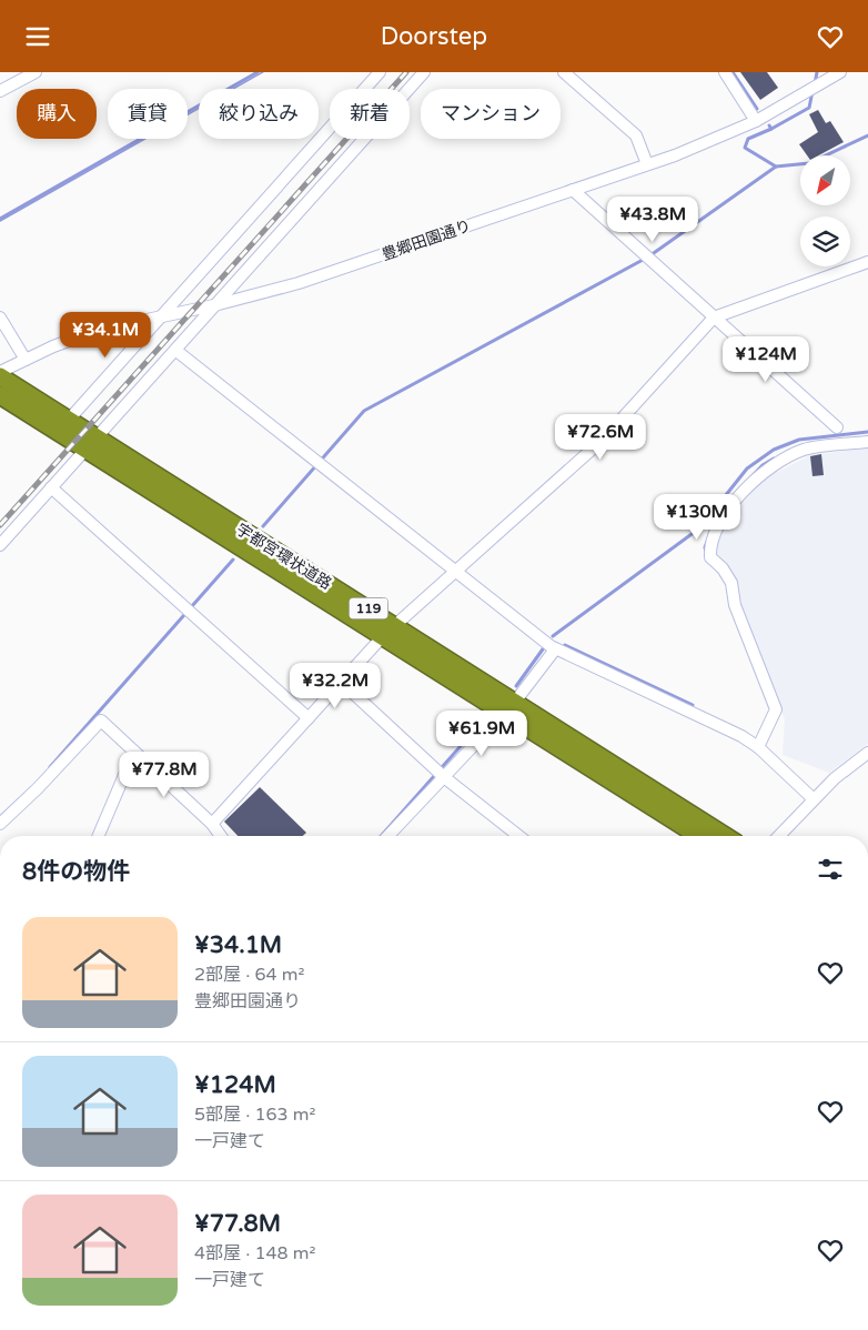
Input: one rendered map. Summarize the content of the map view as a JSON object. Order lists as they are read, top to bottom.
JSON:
{
  "streets": {
    "highway": ["宇都宮環状道路", "119"],
    "street": ["豊郷田園通り"]
  },
  "crossings": [
    ["豊郷田園通り", "宇都宮環状道路"]
  ],
  "north": "bottom left",
  "page": {
    "header": "Doorstep",
    "chip": [
      "購入",
      "賃貸",
      "絞り込み",
      "新着",
      "マンション"
    ],
    "price": [
      "¥43.8M",
      "¥34.1M",
      "¥124M",
      "¥72.6M",
      "¥130M",
      "¥32.2M",
      "¥61.9M",
      "¥77.8M"
    ],
    "heading": "8件の物件",
    "list": [
      {
        "name": "¥34.1M",
        "note": "2部屋 · 64 m² · 豊郷田園通り"
      },
      {
        "name": "¥124M",
        "note": "5部屋 · 163 m² · 一戸建て"
      },
      {
        "name": "¥77.8M",
        "note": "4部屋 · 148 m² · 一戸建て"
      }
    ]
  }
}
